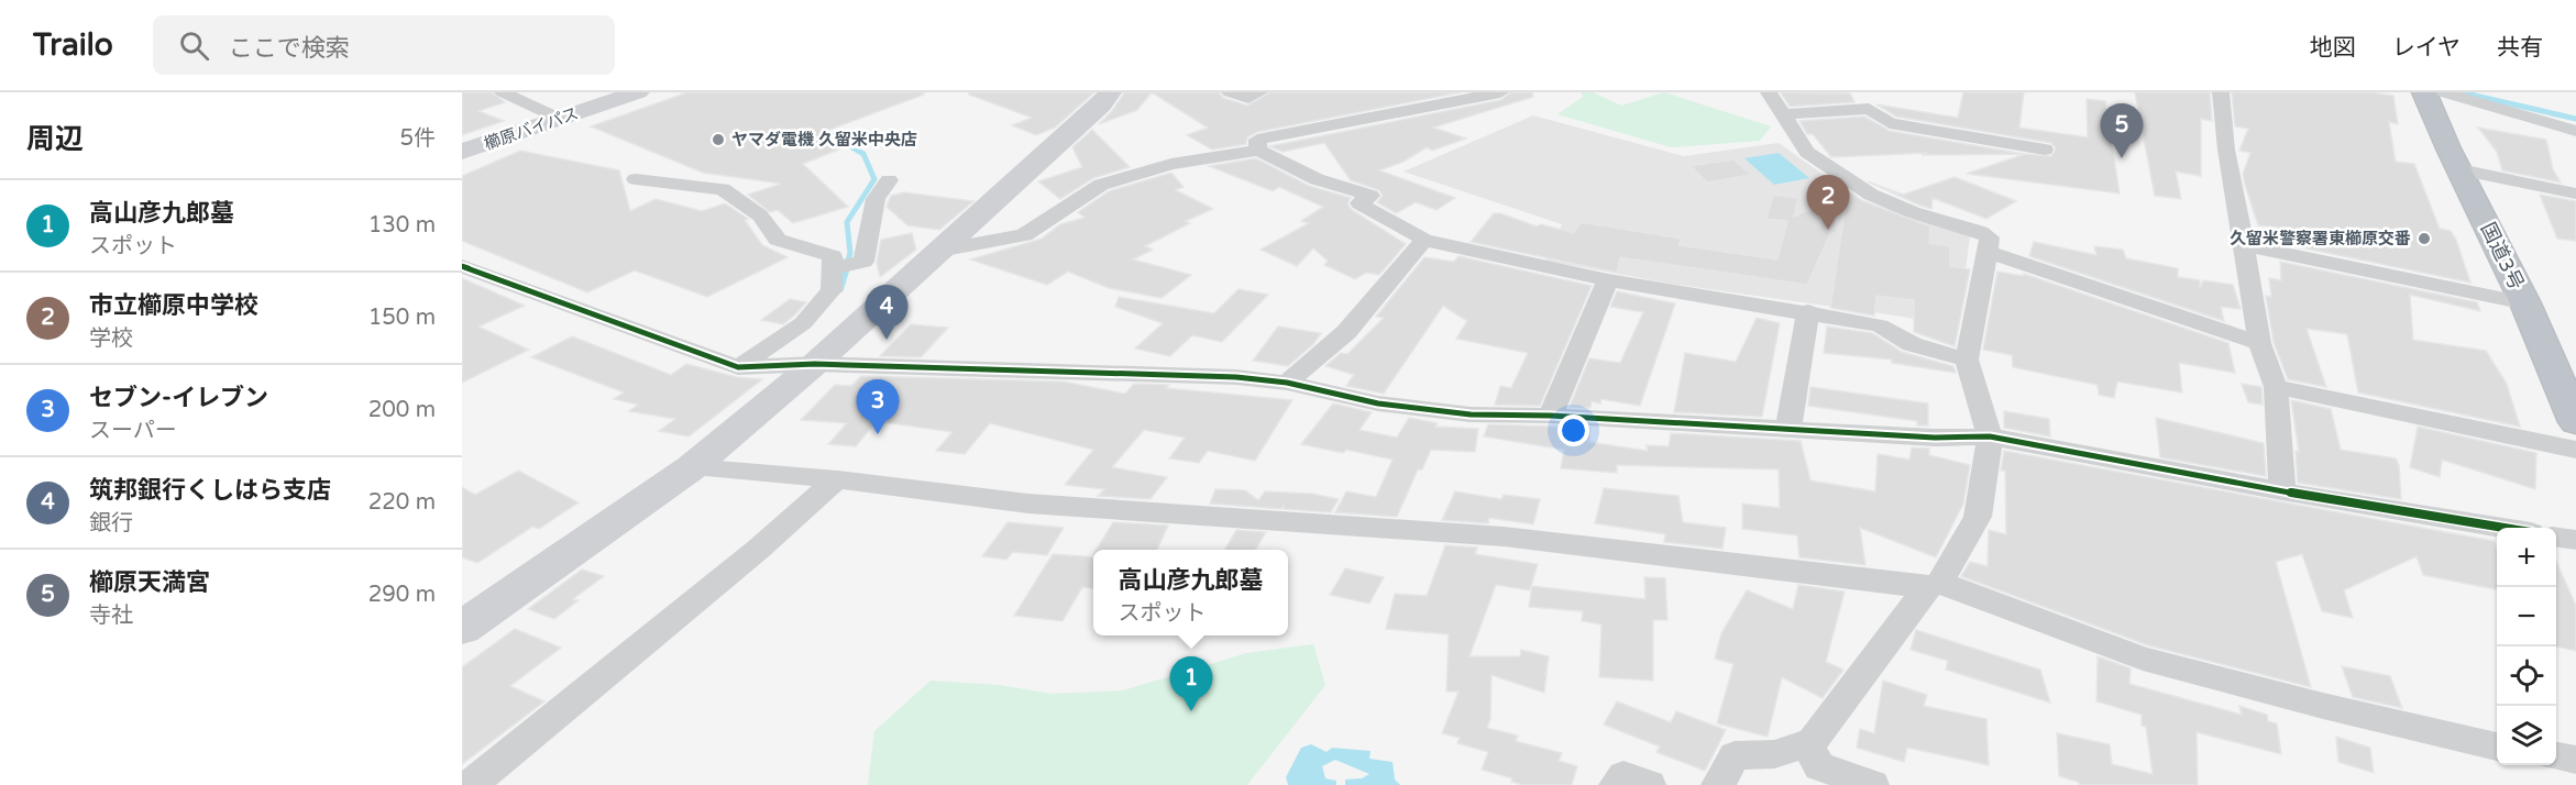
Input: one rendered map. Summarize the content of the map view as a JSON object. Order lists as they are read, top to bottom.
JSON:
{
  "streets": {
    "highway": ["国道3号"],
    "street": ["櫛原バイパス"]
  },
  "places": ["ヤマダ電機 久留米中央店", "久留米警察署東櫛原交番"],
  "page": {
    "header": "Trailo",
    "search": "ここで検索",
    "nav": ["地図", "レイヤ", "共有"],
    "heading": ["周辺", "5件"],
    "pins": [
      "5",
      "2",
      "4",
      "3",
      "1"
    ],
    "list": [
      {
        "mark": "1",
        "name": "高山彦九郎墓",
        "note": "スポット",
        "value": "130 m"
      },
      {
        "mark": "2",
        "name": "市立櫛原中学校",
        "note": "学校",
        "value": "150 m"
      },
      {
        "mark": "3",
        "name": "セブン-イレブン",
        "note": "スーパー",
        "value": "200 m"
      },
      {
        "mark": "4",
        "name": "筑邦銀行くしはら支店",
        "note": "銀行",
        "value": "220 m"
      },
      {
        "mark": "5",
        "name": "櫛原天満宮",
        "note": "寺社",
        "value": "290 m"
      }
    ],
    "map_buttons": ["+", "−"],
    "popup": ["高山彦九郎墓", "スポット"]
  }
}
